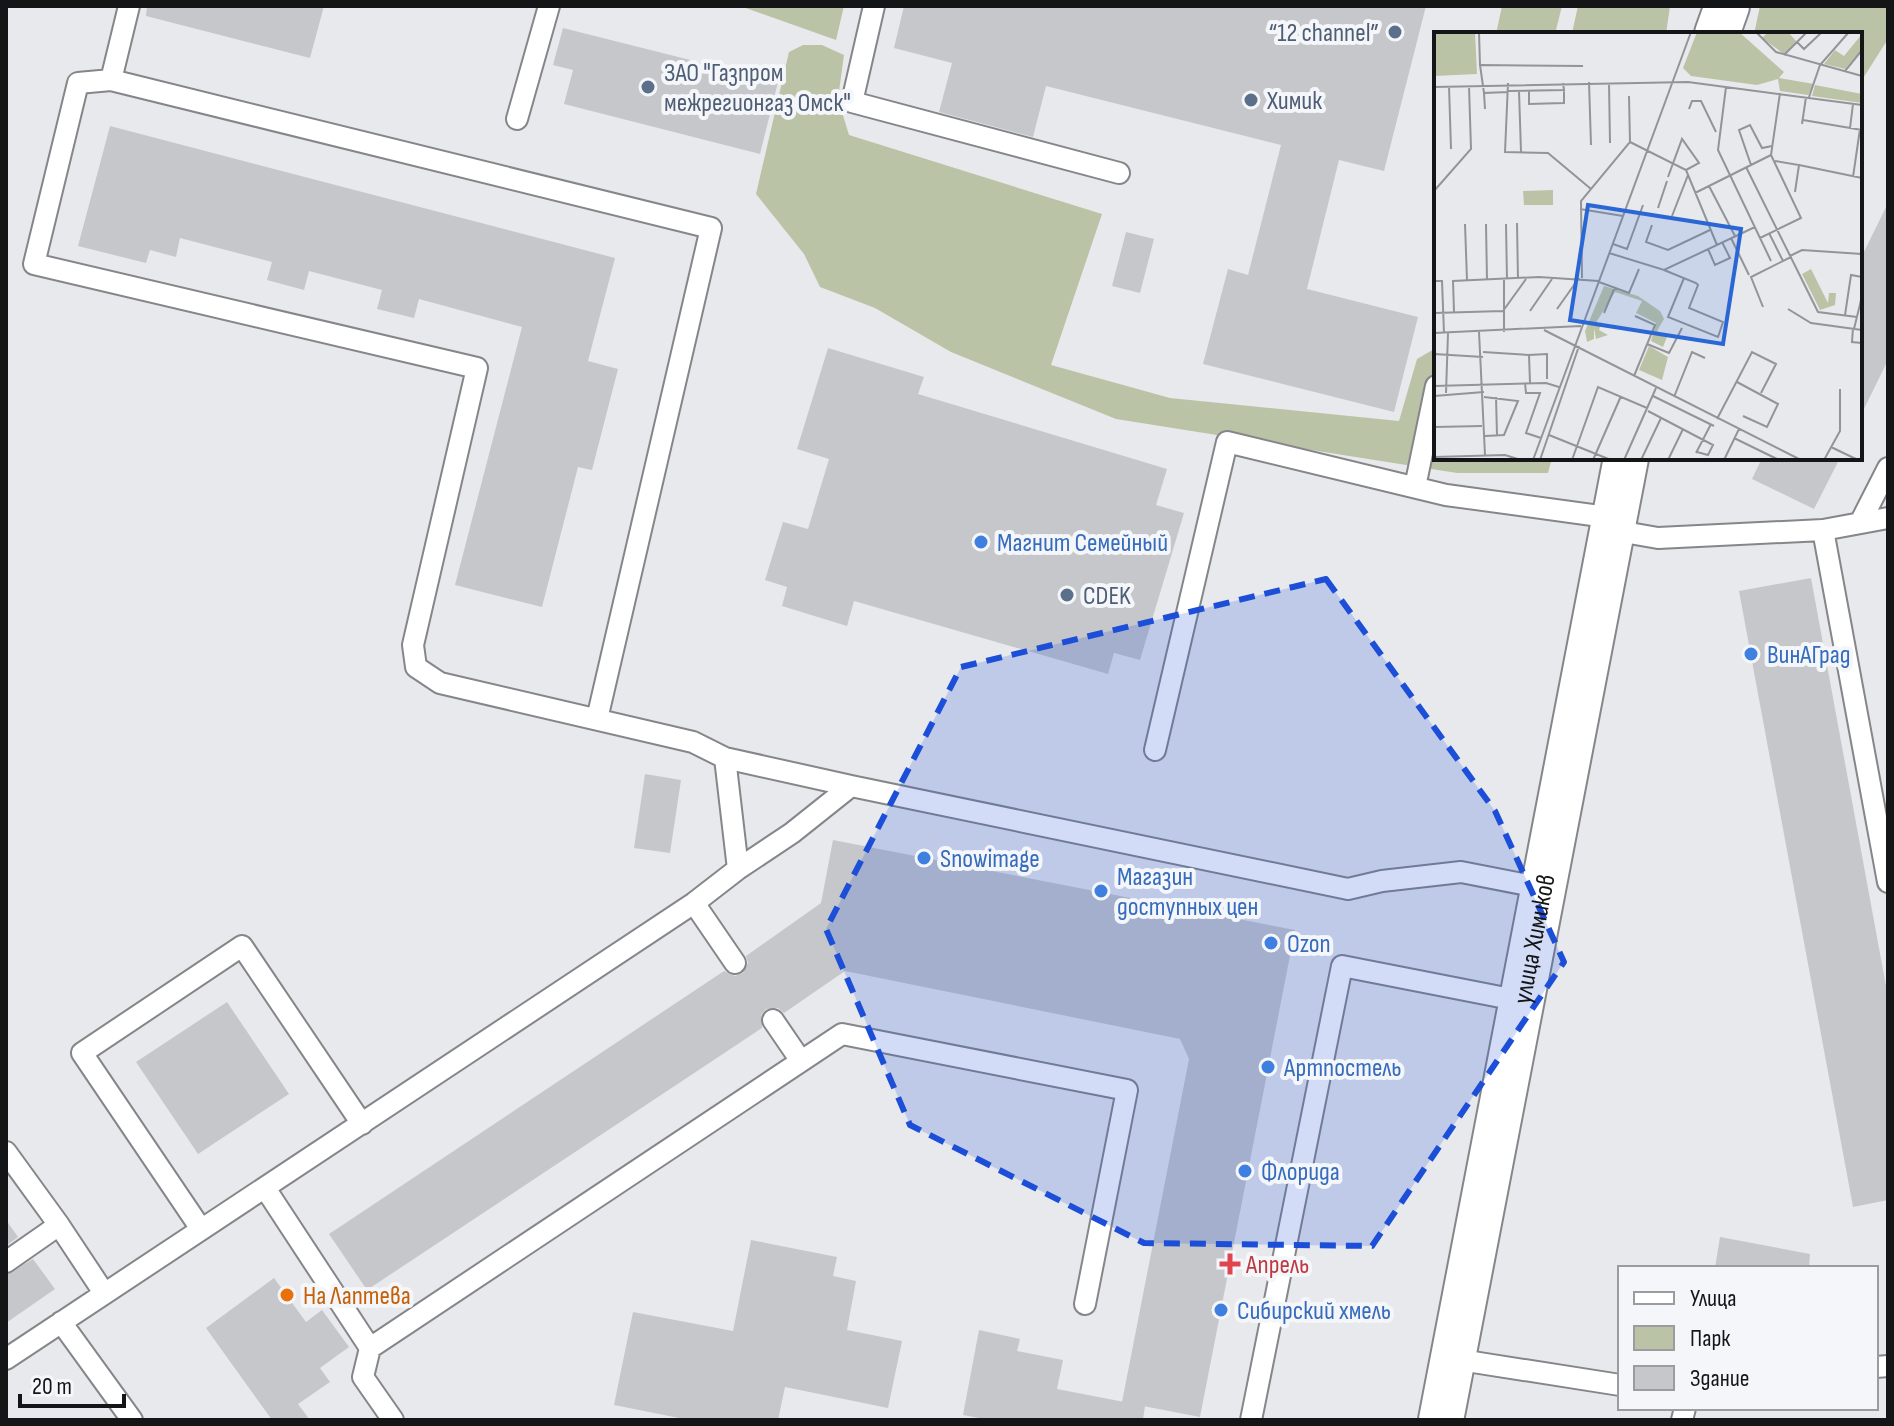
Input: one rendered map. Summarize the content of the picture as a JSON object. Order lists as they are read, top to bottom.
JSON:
{
  "streets": {
    "main road": ["улица Химиков"]
  },
  "places": {
    "other": [
      "“12 channel”",
      "ЗАО \"Газпром межрегионгаз Омск\"",
      "Химик",
      "Магнит Семейный",
      "CDEK",
      "ВинАГрад",
      "Snowimage",
      "Магазин доступных цен",
      "Ozon",
      "Артпостель",
      "Флорида",
      "На Лаптева",
      "Сибирский хмель"
    ],
    "health": ["Апрель"]
  },
  "legend": ["Улица", "Парк", "Здание"],
  "scale_bar": "20 m"
}
